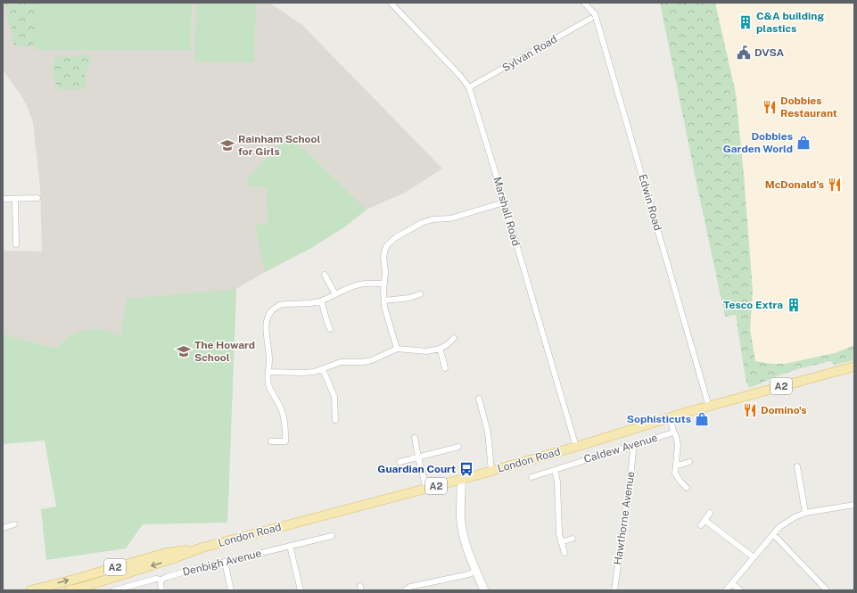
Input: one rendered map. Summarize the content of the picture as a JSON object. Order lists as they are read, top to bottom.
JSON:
{
  "streets": {
    "main road": ["A2", "London Road"],
    "street": [
      "Sylvan Road",
      "Edwin Road",
      "Marshall Road",
      "Caldew Avenue",
      "Hawthorne Avenue",
      "Denbigh Avenue"
    ]
  },
  "crossings": [
    ["Sylvan Road", "Marshall Road"],
    ["Edwin Road", "London Road"],
    ["Marshall Road", "London Road"],
    ["Caldew Avenue", "Hawthorne Avenue"]
  ],
  "places": {
    "building": ["C&A building plastics", "Tesco Extra"],
    "public building": ["DVSA"],
    "restaurant": ["Dobbies Restaurant", "McDonald's", "Domino's"],
    "shop": ["Dobbies Garden World", "Sophisticuts"],
    "school or university": ["Rainham School for Girls", "The Howard School"],
    "bus stop": ["Guardian Court"]
  }
}
